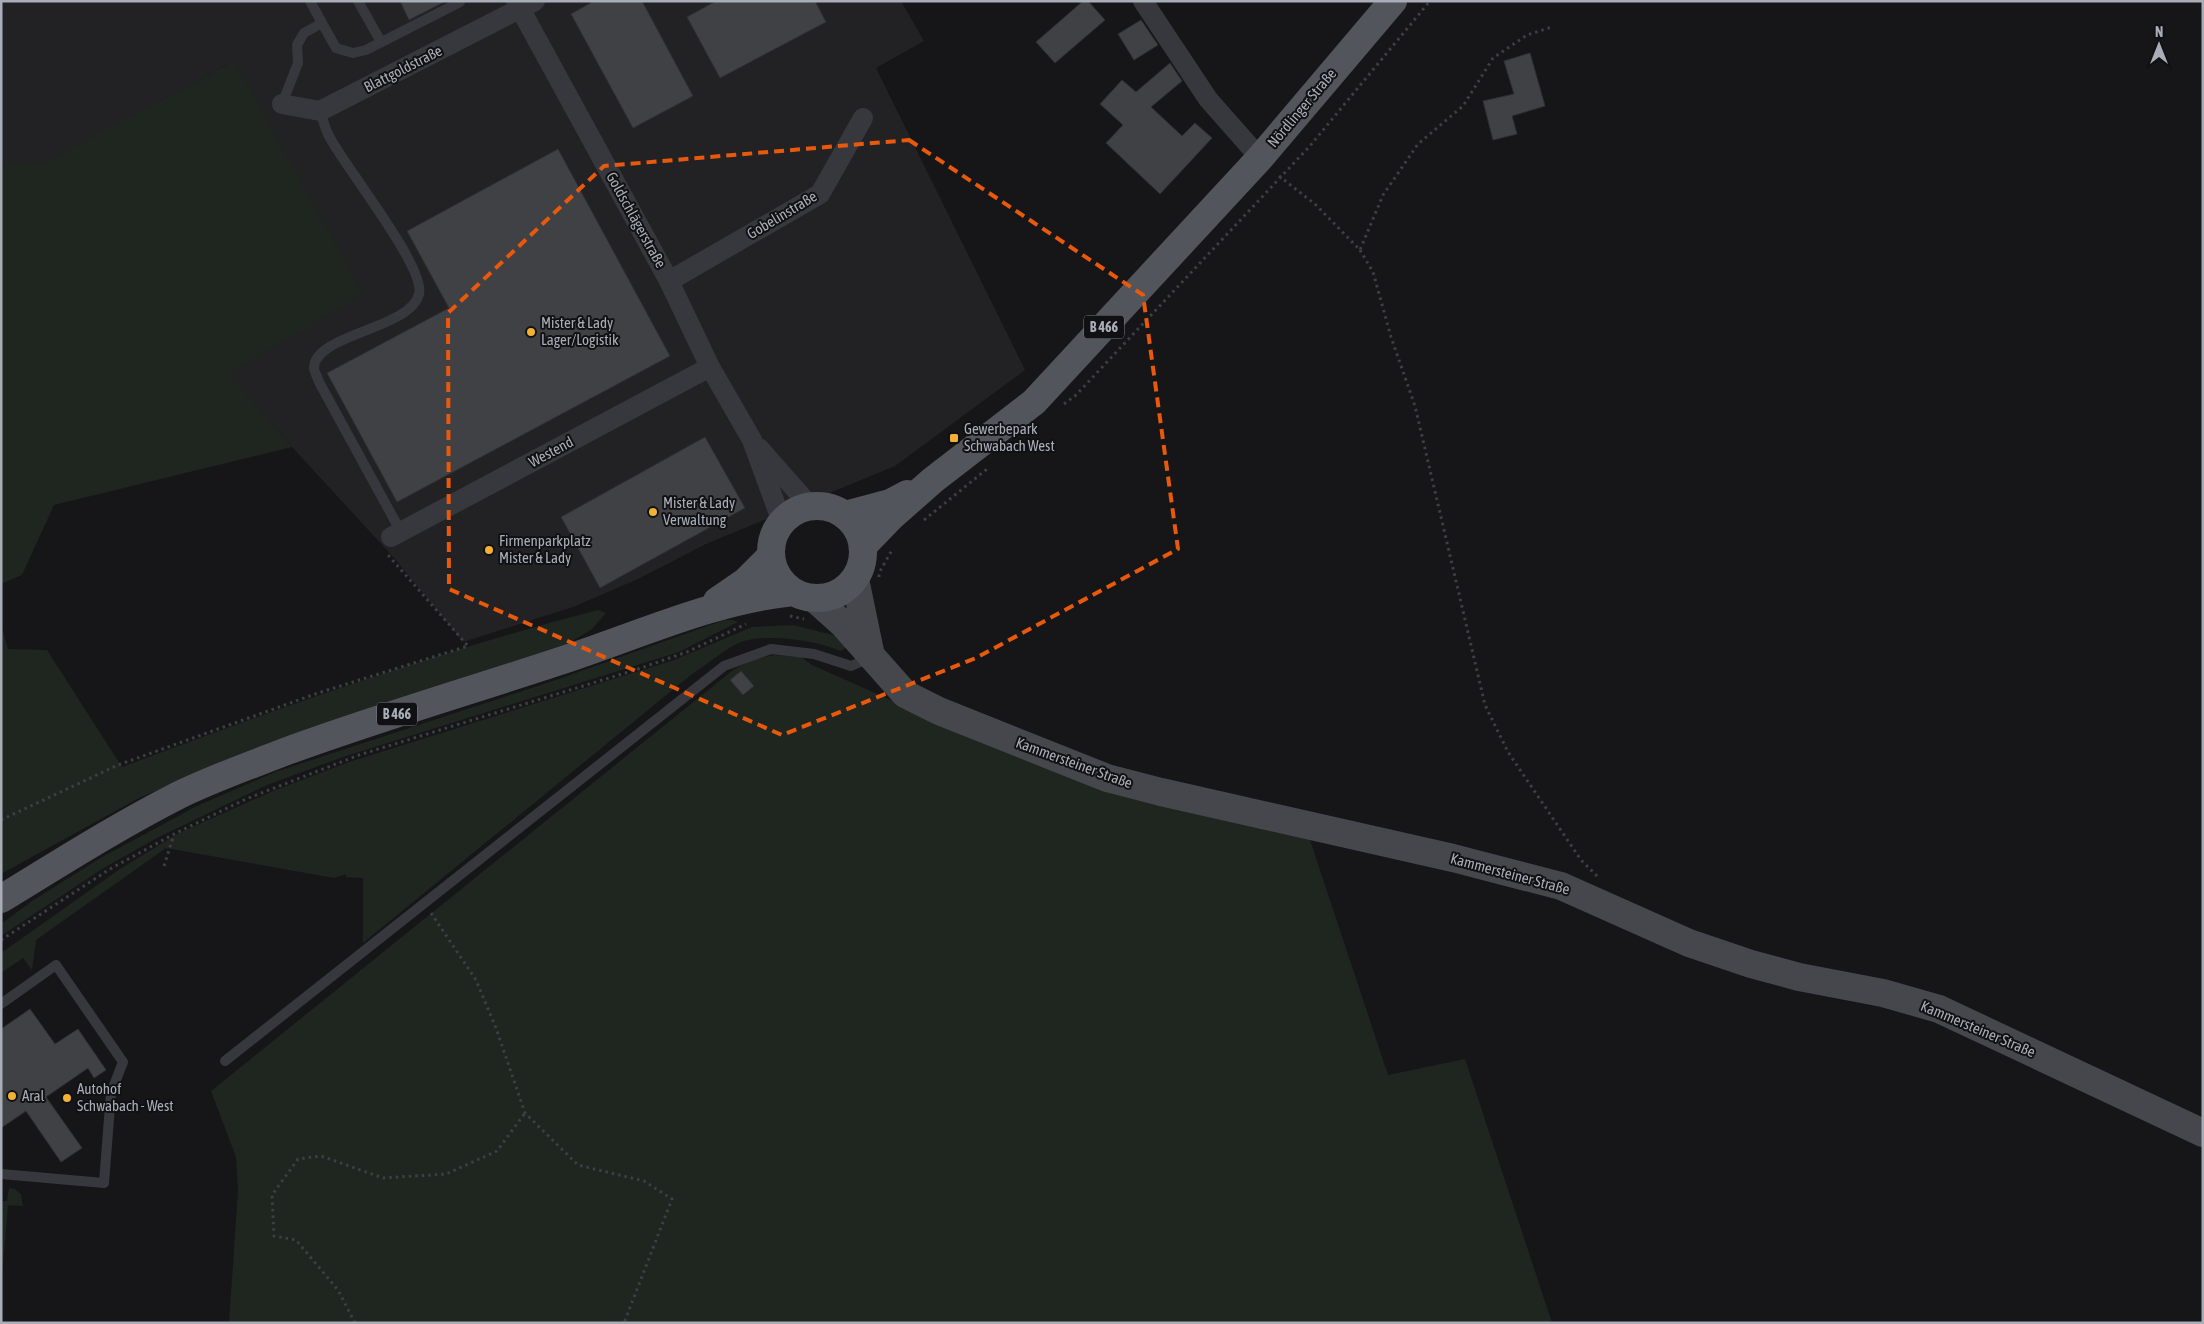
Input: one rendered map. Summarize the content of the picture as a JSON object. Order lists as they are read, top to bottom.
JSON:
{
  "streets": {
    "main road": ["Nördlinger Straße", "B 466"],
    "street": [
      "Blattgoldstraße",
      "Gobelinstraße",
      "Goldschlägerstraße",
      "Westend",
      "Kammersteiner Straße"
    ]
  },
  "crossings": [
    ["Blattgoldstraße", "Goldschlägerstraße"],
    ["Nördlinger Straße", "B 466"],
    ["Gobelinstraße", "Goldschlägerstraße"],
    ["Goldschlägerstraße", "B 466"],
    ["Goldschlägerstraße", "Westend"],
    ["Goldschlägerstraße", "Kammersteiner Straße"],
    ["B 466", "Kammersteiner Straße"]
  ],
  "places": {
    "other": [
      "Mister & Lady Lager/Logistik",
      "Mister & Lady Verwaltung",
      "Firmenparkplatz Mister & Lady",
      "Aral",
      "Autohof Schwabach - West"
    ],
    "transit": ["Gewerbepark Schwabach West"]
  },
  "north": "top"
}
